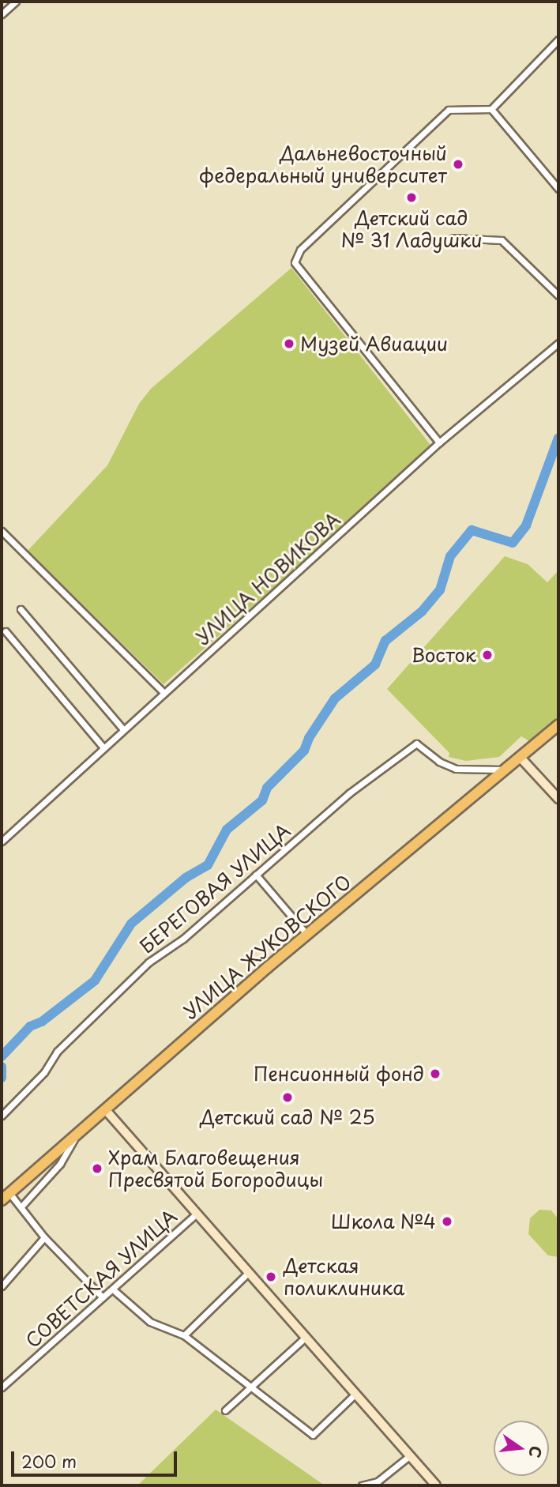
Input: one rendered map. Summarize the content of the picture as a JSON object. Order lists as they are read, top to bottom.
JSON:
{
  "streets": {
    "main road": ["УЛИЦА ЖУКОВСКОГО"],
    "street": ["УЛИЦА НОВИКОВА", "БЕРЕГОВАЯ УЛИЦА", "СОВЕТСКАЯ УЛИЦА"]
  },
  "crossings": [
    ["БЕРЕГОВАЯ УЛИЦА", "УЛИЦА ЖУКОВСКОГО"]
  ],
  "places": [
    "Дальневосточный федеральный университет",
    "Детский сад № 31 Ладушки",
    "Музей Авиации",
    "Восток",
    "Пенсионный фонд",
    "Детский сад № 25",
    "Храм Благовещения Пресвятой Богородицы",
    "Школа №4",
    "Детская поликлиника"
  ],
  "scale_bar": "200 m",
  "north": "right"
}
